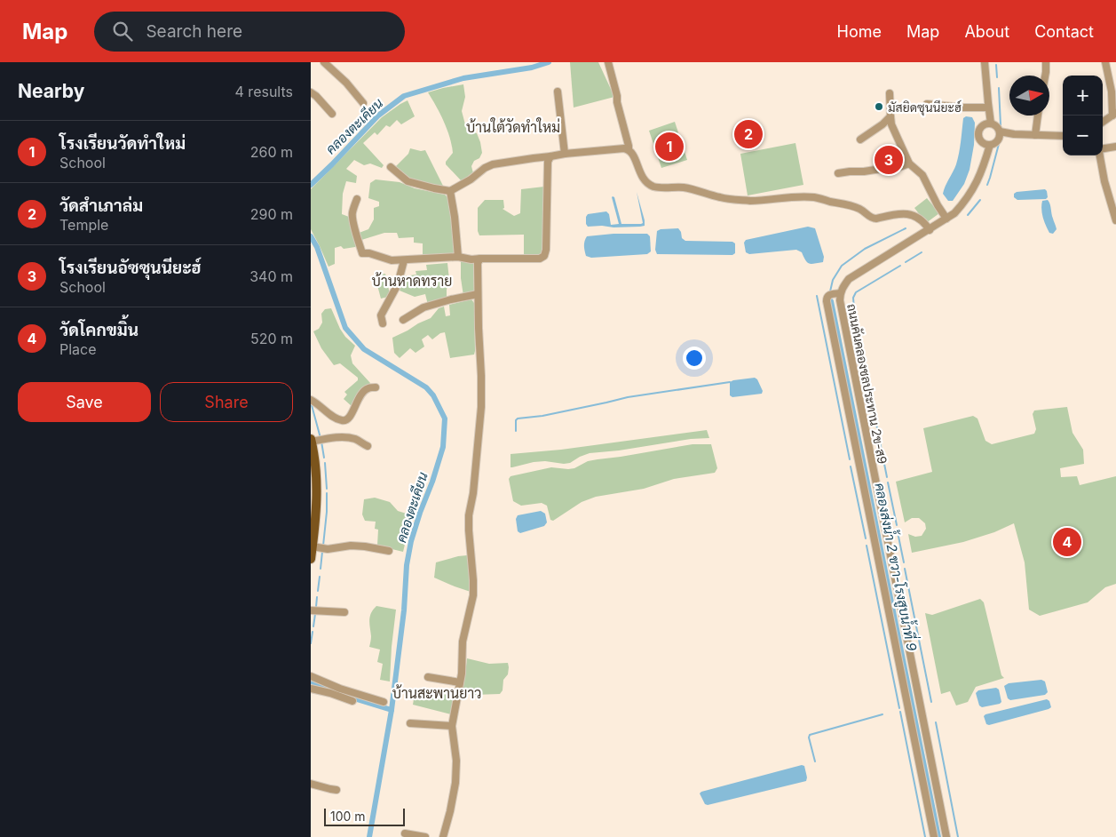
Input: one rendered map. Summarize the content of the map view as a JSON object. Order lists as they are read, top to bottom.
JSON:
{
  "streets": {
    "street": ["ถนนคันคลองชลประทาน 2ข-ส9"]
  },
  "districts": ["บ้านใต้วัดทำใหม่", "บ้านหาดทราย", "บ้านสะพานยาว"],
  "water": ["คลองตะเคียน", "คลองส่งน้ำ 2 ขวา-โรงสูบน้ำที่ 9"],
  "places": ["มัสยิดซุนนียะฮ์"],
  "scale_bar": "100 m",
  "north": "right",
  "page": {
    "header": "Map",
    "search": "Search here",
    "nav": [
      "Home",
      "Map",
      "About",
      "Contact"
    ],
    "heading": ["Nearby", "4 results"],
    "map_buttons": ["+", "−"],
    "pins": [
      "2",
      "1",
      "3",
      "4"
    ],
    "list": [
      {
        "mark": "1",
        "name": "โรงเรียนวัดทำใหม่",
        "note": "School",
        "value": "260 m"
      },
      {
        "mark": "2",
        "name": "วัดสำเภาล่ม",
        "note": "Temple",
        "value": "290 m"
      },
      {
        "mark": "3",
        "name": "โรงเรียนอัซซุนนียะฮ์",
        "note": "School",
        "value": "340 m"
      },
      {
        "mark": "4",
        "name": "วัดโคกขมิ้น",
        "note": "Place",
        "value": "520 m"
      }
    ],
    "buttons": ["Save", "Share"],
    "scale": "100 m"
  }
}
